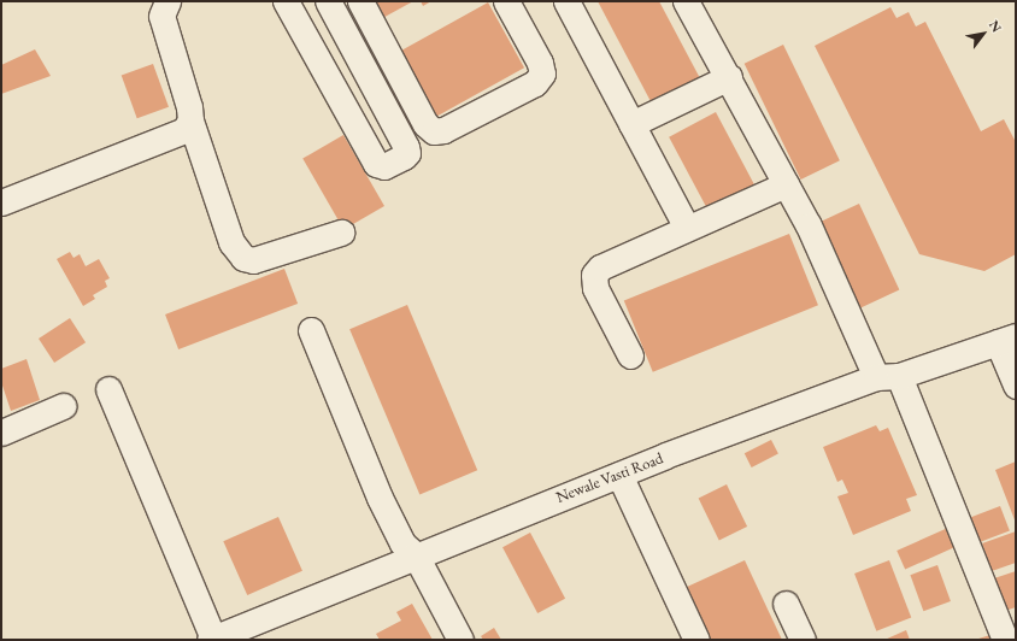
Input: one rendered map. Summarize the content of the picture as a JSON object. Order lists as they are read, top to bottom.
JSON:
{
  "streets": {
    "street": ["Newale Vasti Road"]
  },
  "north": "top right"
}
